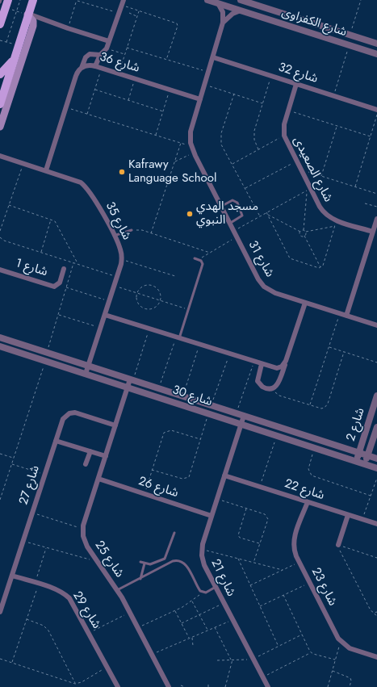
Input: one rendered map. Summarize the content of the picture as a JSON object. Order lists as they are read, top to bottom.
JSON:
{
  "streets": {
    "street": [
      "شارع الكفراوى",
      "شارع 36",
      "شارع 32",
      "شارع الصعيدى",
      "شارع 35",
      "شارع 31",
      "شارع 1",
      "شارع 30",
      "شارع 2",
      "شارع 27",
      "شارع 26",
      "شارع 22",
      "شارع 25",
      "شارع 21",
      "شارع 23",
      "شارع 29"
    ]
  },
  "crossings": [
    ["شارع الكفراوى", "شارع 31"],
    ["شارع 36", "شارع 35"],
    ["شارع 36", "شارع 31"],
    ["شارع 32", "شارع الصعيدى"],
    ["شارع 32", "شارع 31"],
    ["شارع 35", "شارع 30"],
    ["شارع 30", "شارع 2"],
    ["شارع 30", "شارع 21"],
    ["شارع 27", "شارع 29"],
    ["شارع 26", "شارع 21"],
    ["شارع 22", "شارع 21"],
    ["شارع 22", "شارع 23"]
  ],
  "places": ["Kafrawy Language School", "مسجد الهدي النبوي"]
}
